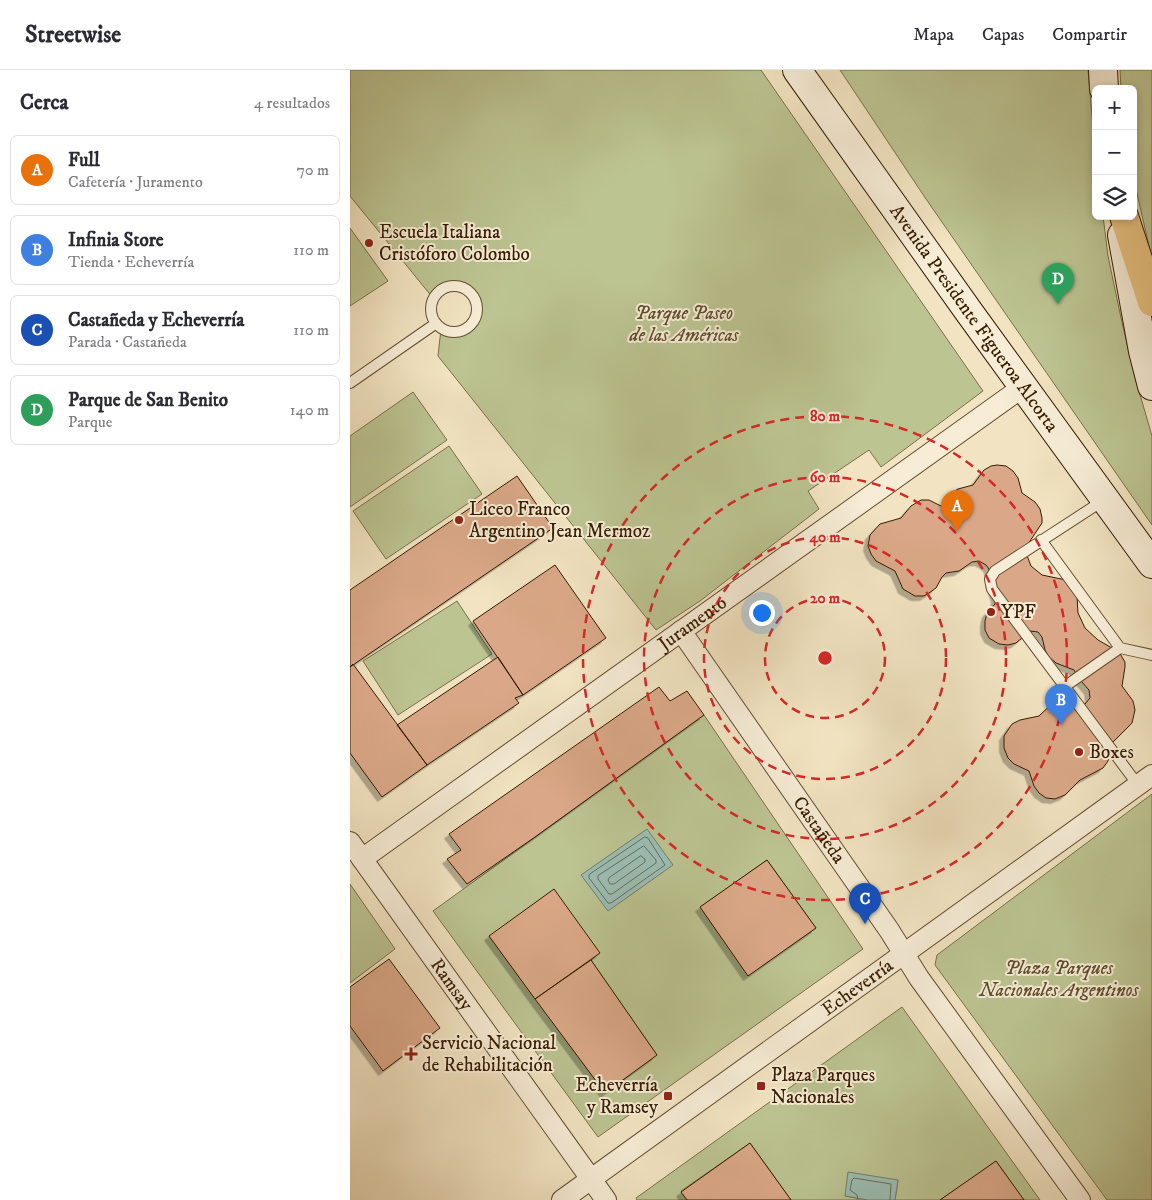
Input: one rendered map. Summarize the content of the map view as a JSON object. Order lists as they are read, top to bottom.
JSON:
{
  "streets": {
    "main road": ["Avenida Presidente Figueroa Alcorta"],
    "street": [
      "Juramento",
      "Castañeda",
      "Ramsay",
      "Echeverría"
    ]
  },
  "crossings": [
    ["Avenida Presidente Figueroa Alcorta", "Juramento"],
    ["Juramento", "Castañeda"],
    ["Juramento", "Ramsay"],
    ["Castañeda", "Echeverría"],
    ["Ramsay", "Echeverría"]
  ],
  "parks": ["Parque Paseo de las Américas", "Plaza Parques Nacionales Argentinos"],
  "places": {
    "other": [
      "Escuela Italiana Cristóforo Colombo",
      "Liceo Franco Argentino Jean Mermoz",
      "YPF",
      "Boxes"
    ],
    "health": ["Servicio Nacional de Rehabilitación"],
    "transit": ["Plaza Parques Nacionales", "Echeverría y Ramsey"]
  },
  "page": {
    "header": "Streetwise",
    "nav": ["Mapa", "Capas", "Compartir"],
    "heading": ["Cerca", "4 resultados"],
    "map_buttons": ["+", "−"],
    "list": [
      {
        "mark": "A",
        "name": "Full",
        "note": "Cafetería · Juramento",
        "value": "70 m"
      },
      {
        "mark": "B",
        "name": "Infinia Store",
        "note": "Tienda · Echeverría",
        "value": "110 m"
      },
      {
        "mark": "C",
        "name": "Castañeda y Echeverría",
        "note": "Parada · Castañeda",
        "value": "110 m"
      },
      {
        "mark": "D",
        "name": "Parque de San Benito",
        "note": "Parque",
        "value": "140 m"
      }
    ],
    "pins": [
      "D",
      "A",
      "B",
      "C"
    ]
  },
  "rings": [
    "80 m",
    "60 m",
    "40 m",
    "20 m"
  ]
}
